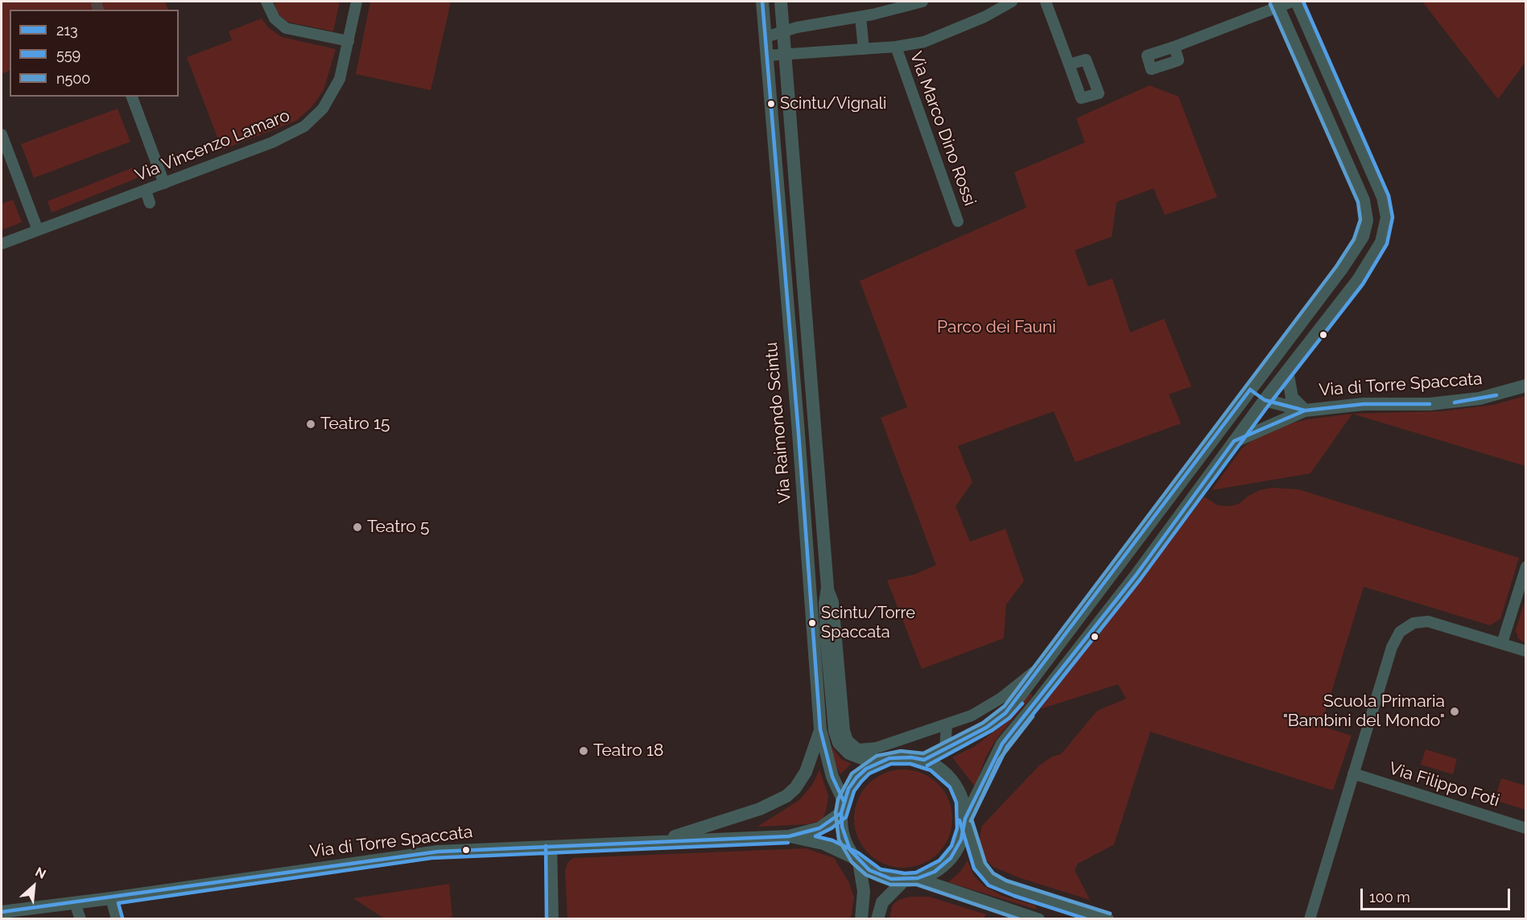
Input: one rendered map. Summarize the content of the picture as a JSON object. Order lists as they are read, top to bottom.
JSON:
{
  "streets": {
    "street": [
      "Via Marco Dino Rossi",
      "Via Vincenzo Lamaro",
      "Via di Torre Spaccata",
      "Via Raimondo Scintu",
      "Via Filippo Foti"
    ]
  },
  "crossings": [
    ["Via di Torre Spaccata", "Via Raimondo Scintu"]
  ],
  "parks": ["Parco dei Fauni"],
  "places": [
    "Scintu/Vignali",
    "Teatro 15",
    "Teatro 5",
    "Scintu/Torre Spaccata",
    "Scuola Primaria \"Bambini del Mondo\"",
    "Teatro 18"
  ],
  "lines": ["transit line 213", "transit line 559", "transit line n500"],
  "legend": ["213", "559", "n500"],
  "scale_bar": "100 m",
  "north": "top right"
}
